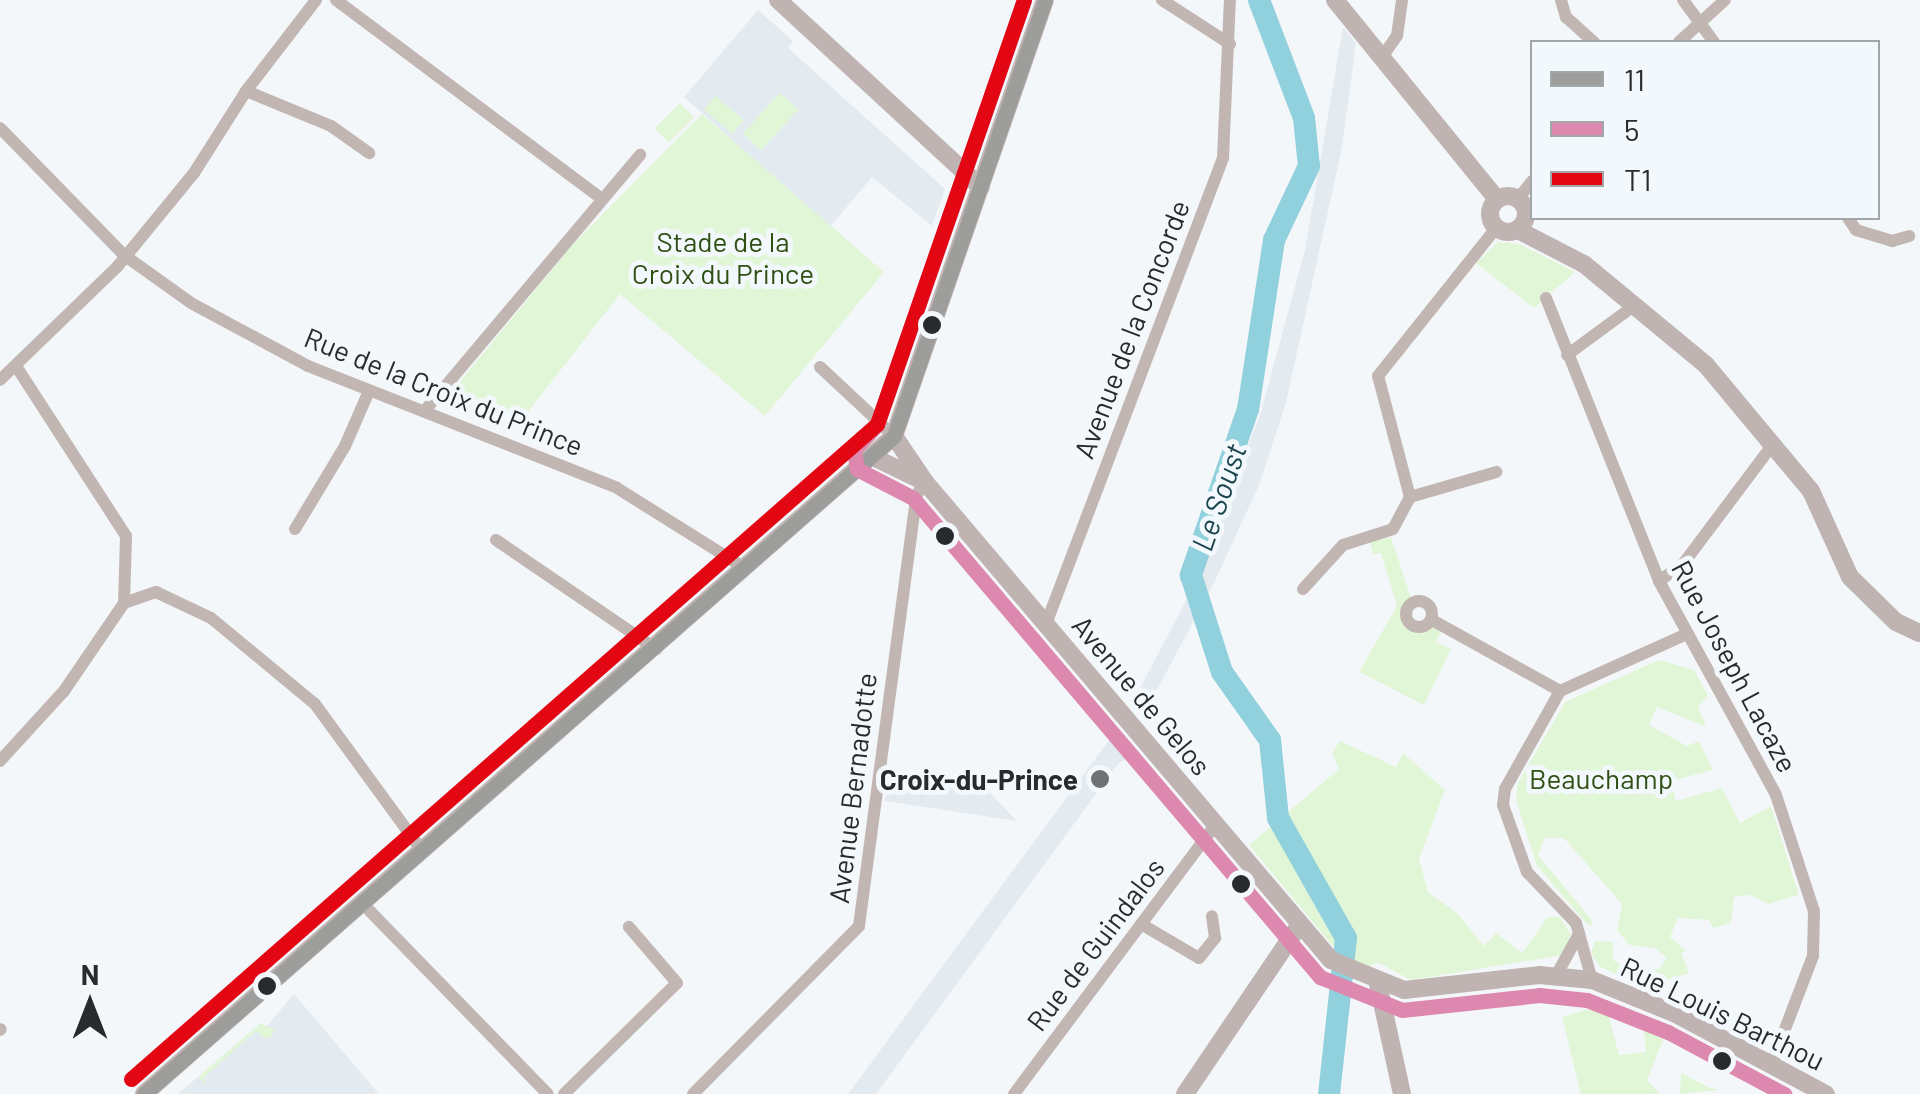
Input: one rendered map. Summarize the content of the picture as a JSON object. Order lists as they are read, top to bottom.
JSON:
{
  "streets": {
    "street": [
      "Avenue de la Concorde",
      "Rue de la Croix du Prince",
      "Rue Joseph Lacaze",
      "Avenue de Gelos",
      "Avenue Bernadotte",
      "Rue de Guindalos",
      "Rue Louis Barthou"
    ]
  },
  "crossings": [
    ["Avenue de la Concorde", "Avenue de Gelos"],
    ["Rue Joseph Lacaze", "Rue Louis Barthou"],
    ["Avenue de Gelos", "Avenue Bernadotte"],
    ["Avenue de Gelos", "Rue de Guindalos"],
    ["Avenue de Gelos", "Rue Louis Barthou"]
  ],
  "water": ["Le Soust"],
  "parks": ["Stade de la Croix du Prince", "Beauchamp"],
  "places": ["Croix-du-Prince"],
  "lines": ["transit line 11", "transit line 5", "transit line T1"],
  "legend": ["11", "5", "T1"],
  "north": "top"
}
